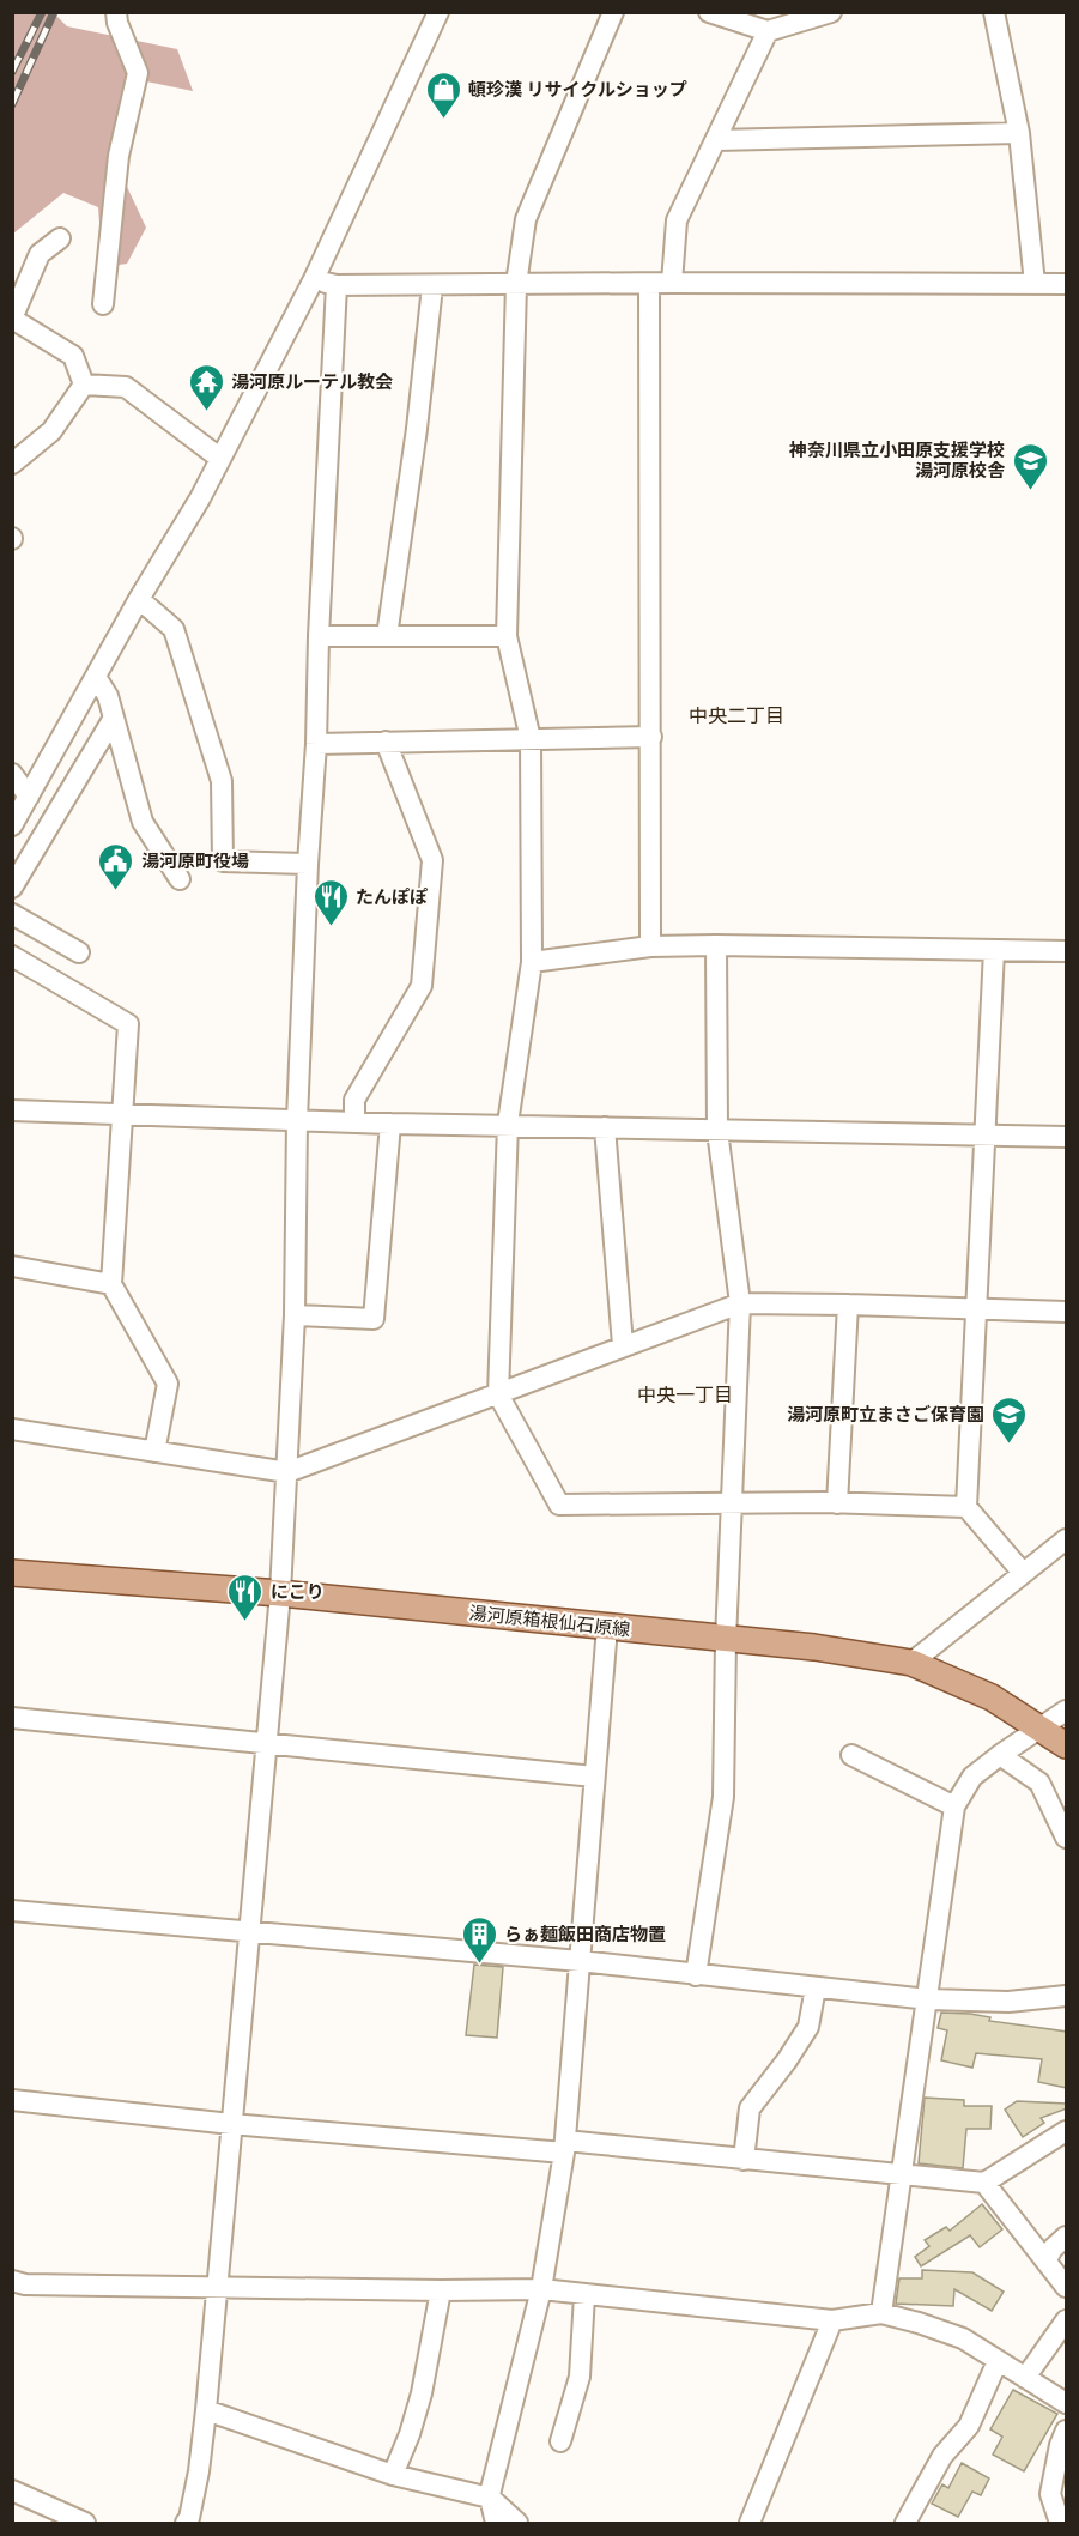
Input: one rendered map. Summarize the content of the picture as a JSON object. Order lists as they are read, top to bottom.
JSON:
{
  "streets": {
    "main road": ["湯河原箱根仙石原線"]
  },
  "districts": ["中央二丁目", "中央一丁目"],
  "places": {
    "shop": ["頓珍漢 リサイクルショップ"],
    "temple": ["湯河原ルーテル教会"],
    "school or university": ["神奈川県立小田原支援学校 湯河原校舎", "湯河原町立まさご保育園"],
    "public building": ["湯河原町役場"],
    "restaurant": ["たんぽぽ", "にこり"],
    "building": ["らぁ麺飯田商店物置"]
  }
}
